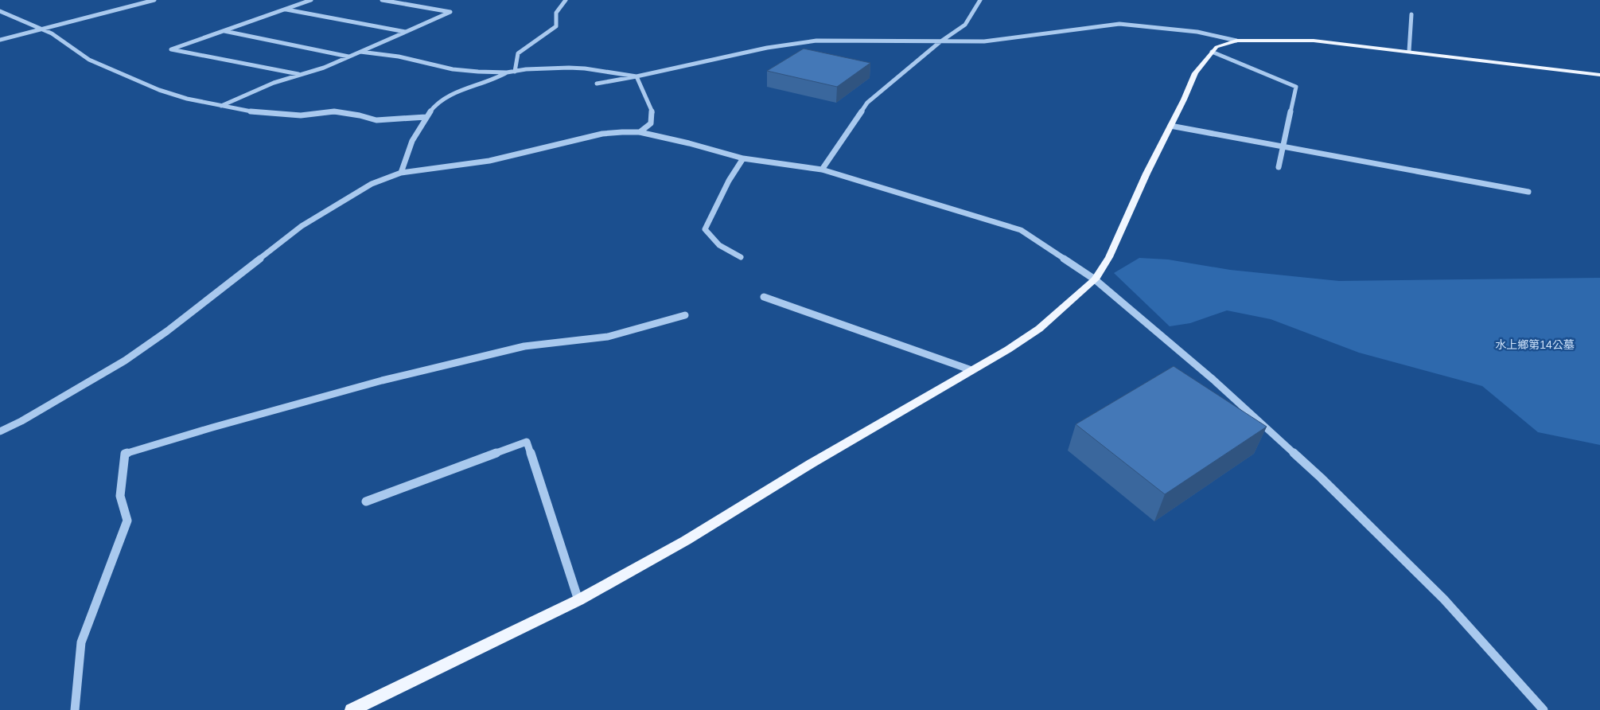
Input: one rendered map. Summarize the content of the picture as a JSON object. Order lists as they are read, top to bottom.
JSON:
{
  "parks": ["水上鄉第14公墓"]
}
